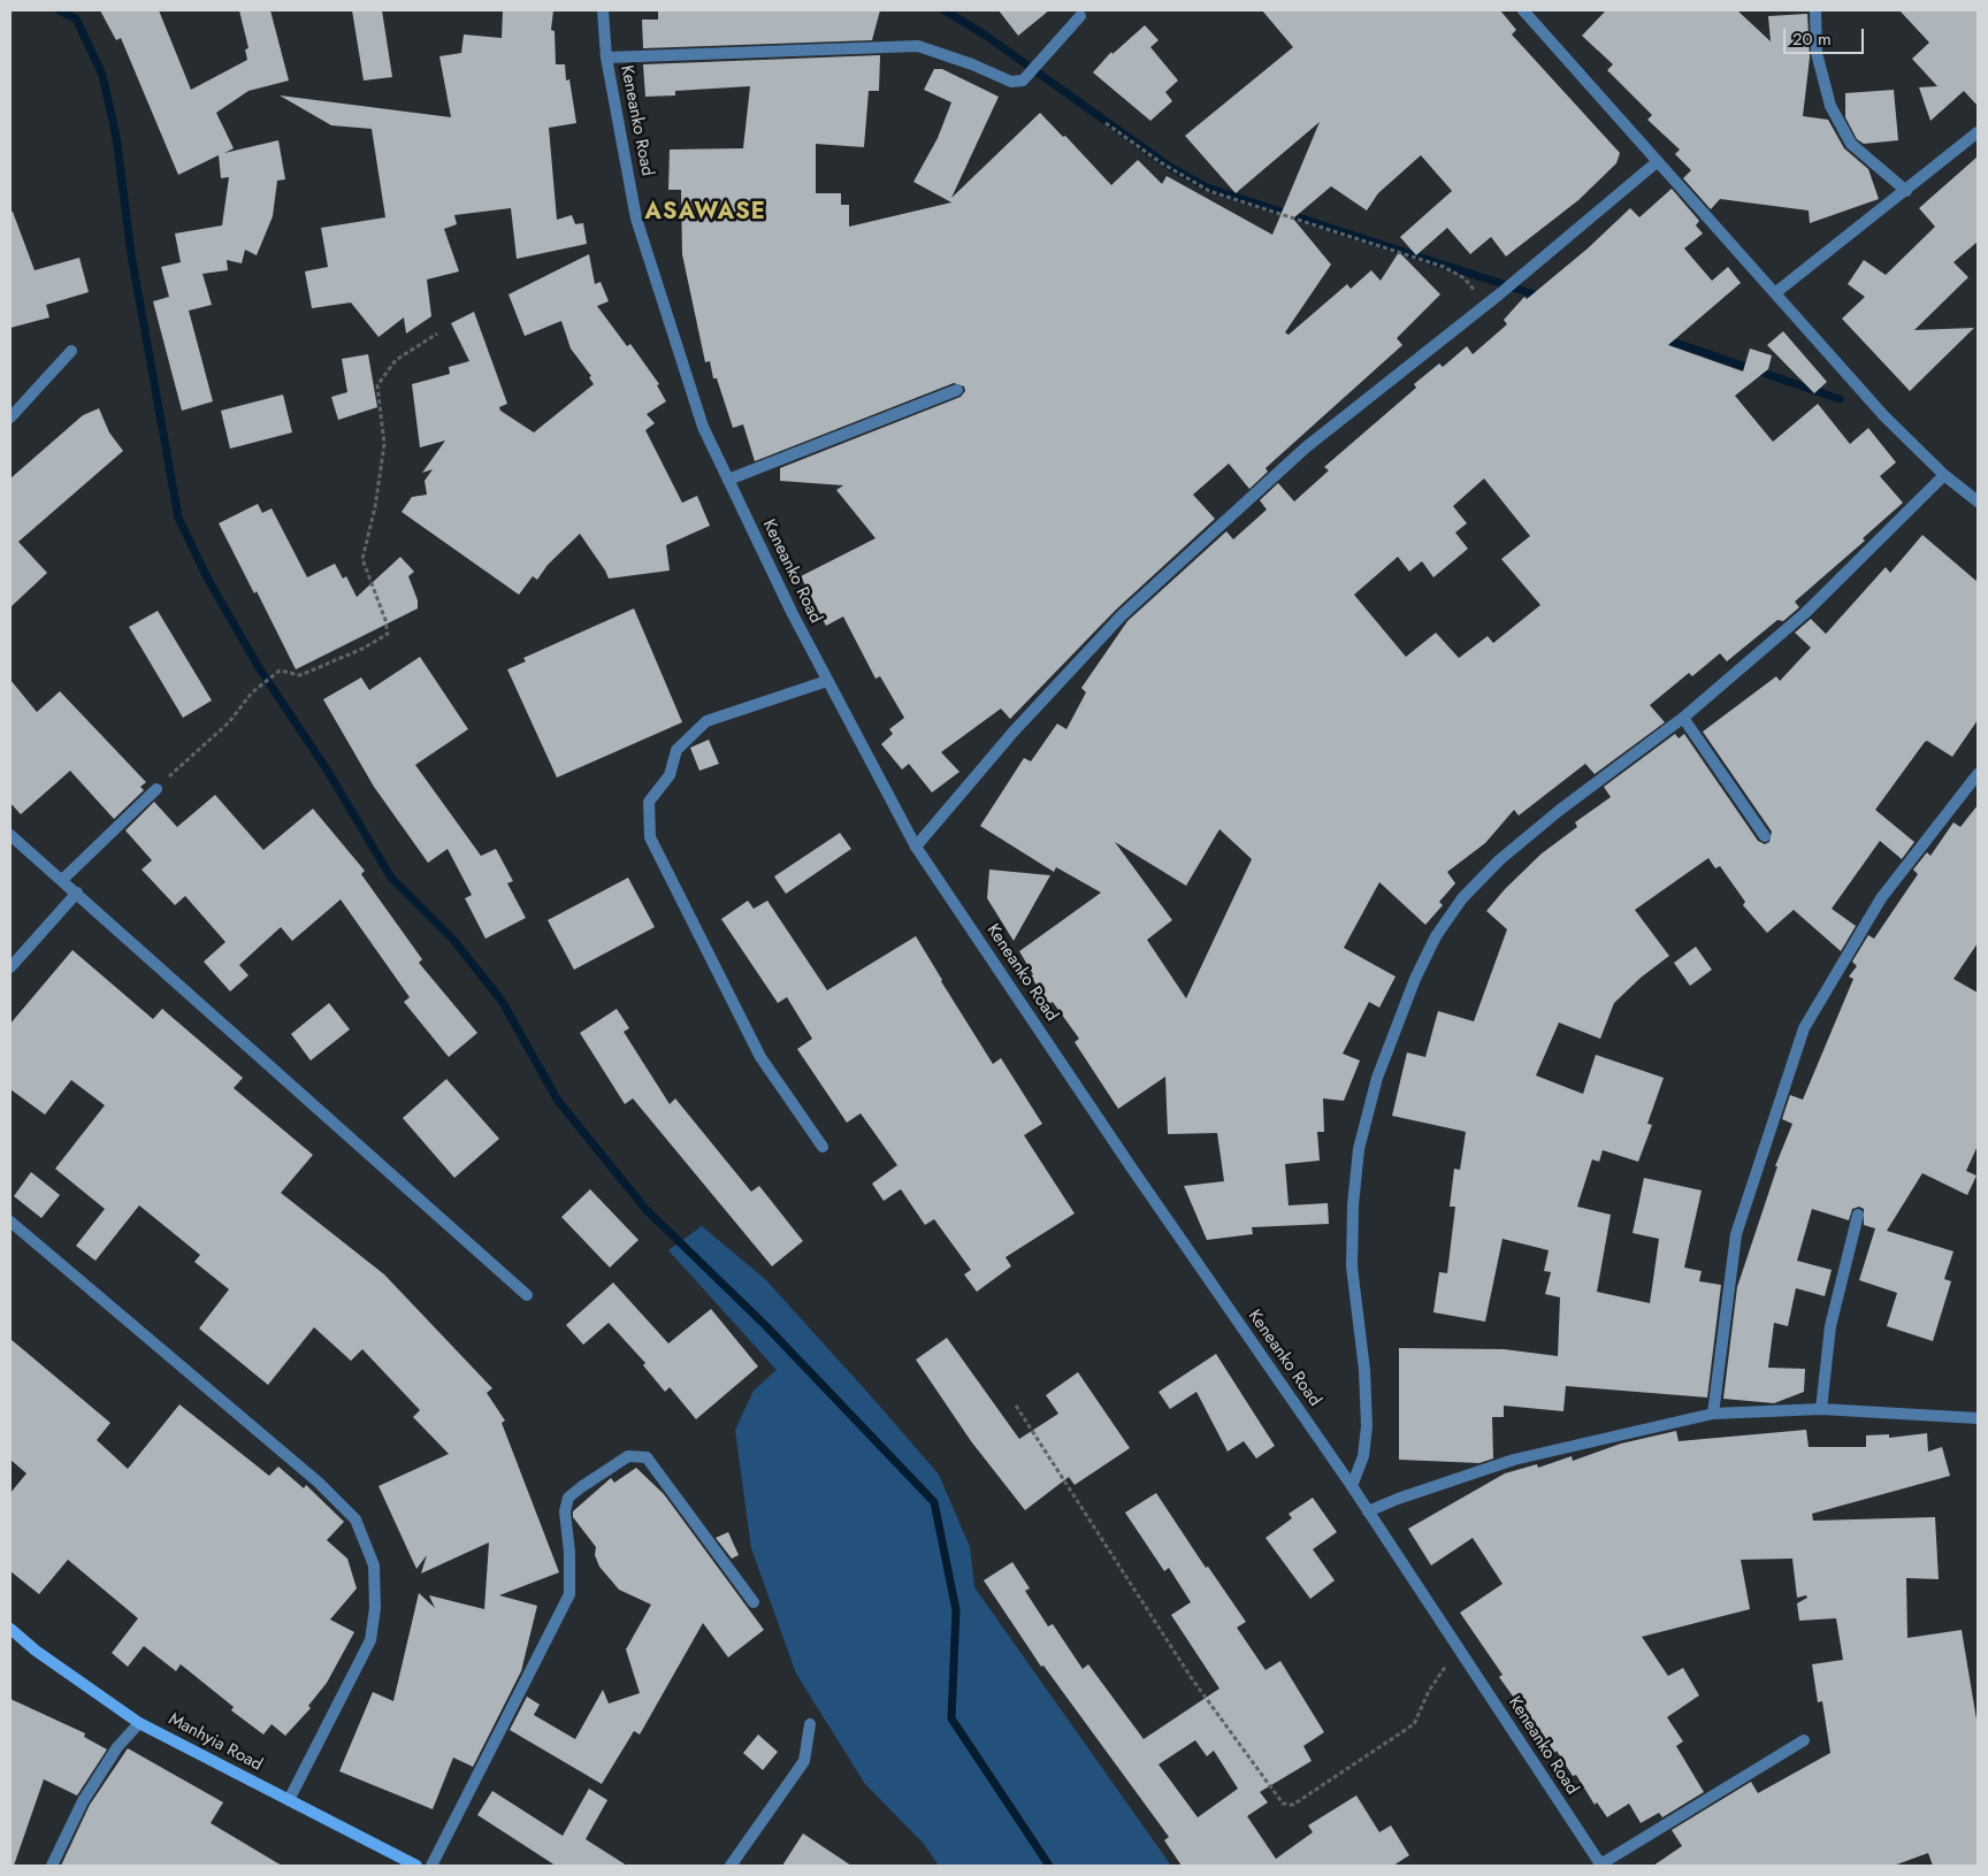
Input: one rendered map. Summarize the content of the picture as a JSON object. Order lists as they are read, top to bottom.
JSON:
{
  "streets": {
    "main road": ["Manhyia Road"],
    "street": ["Keneanko Road"]
  },
  "districts": ["ASAWASE"],
  "scale_bar": "20 m"
}
